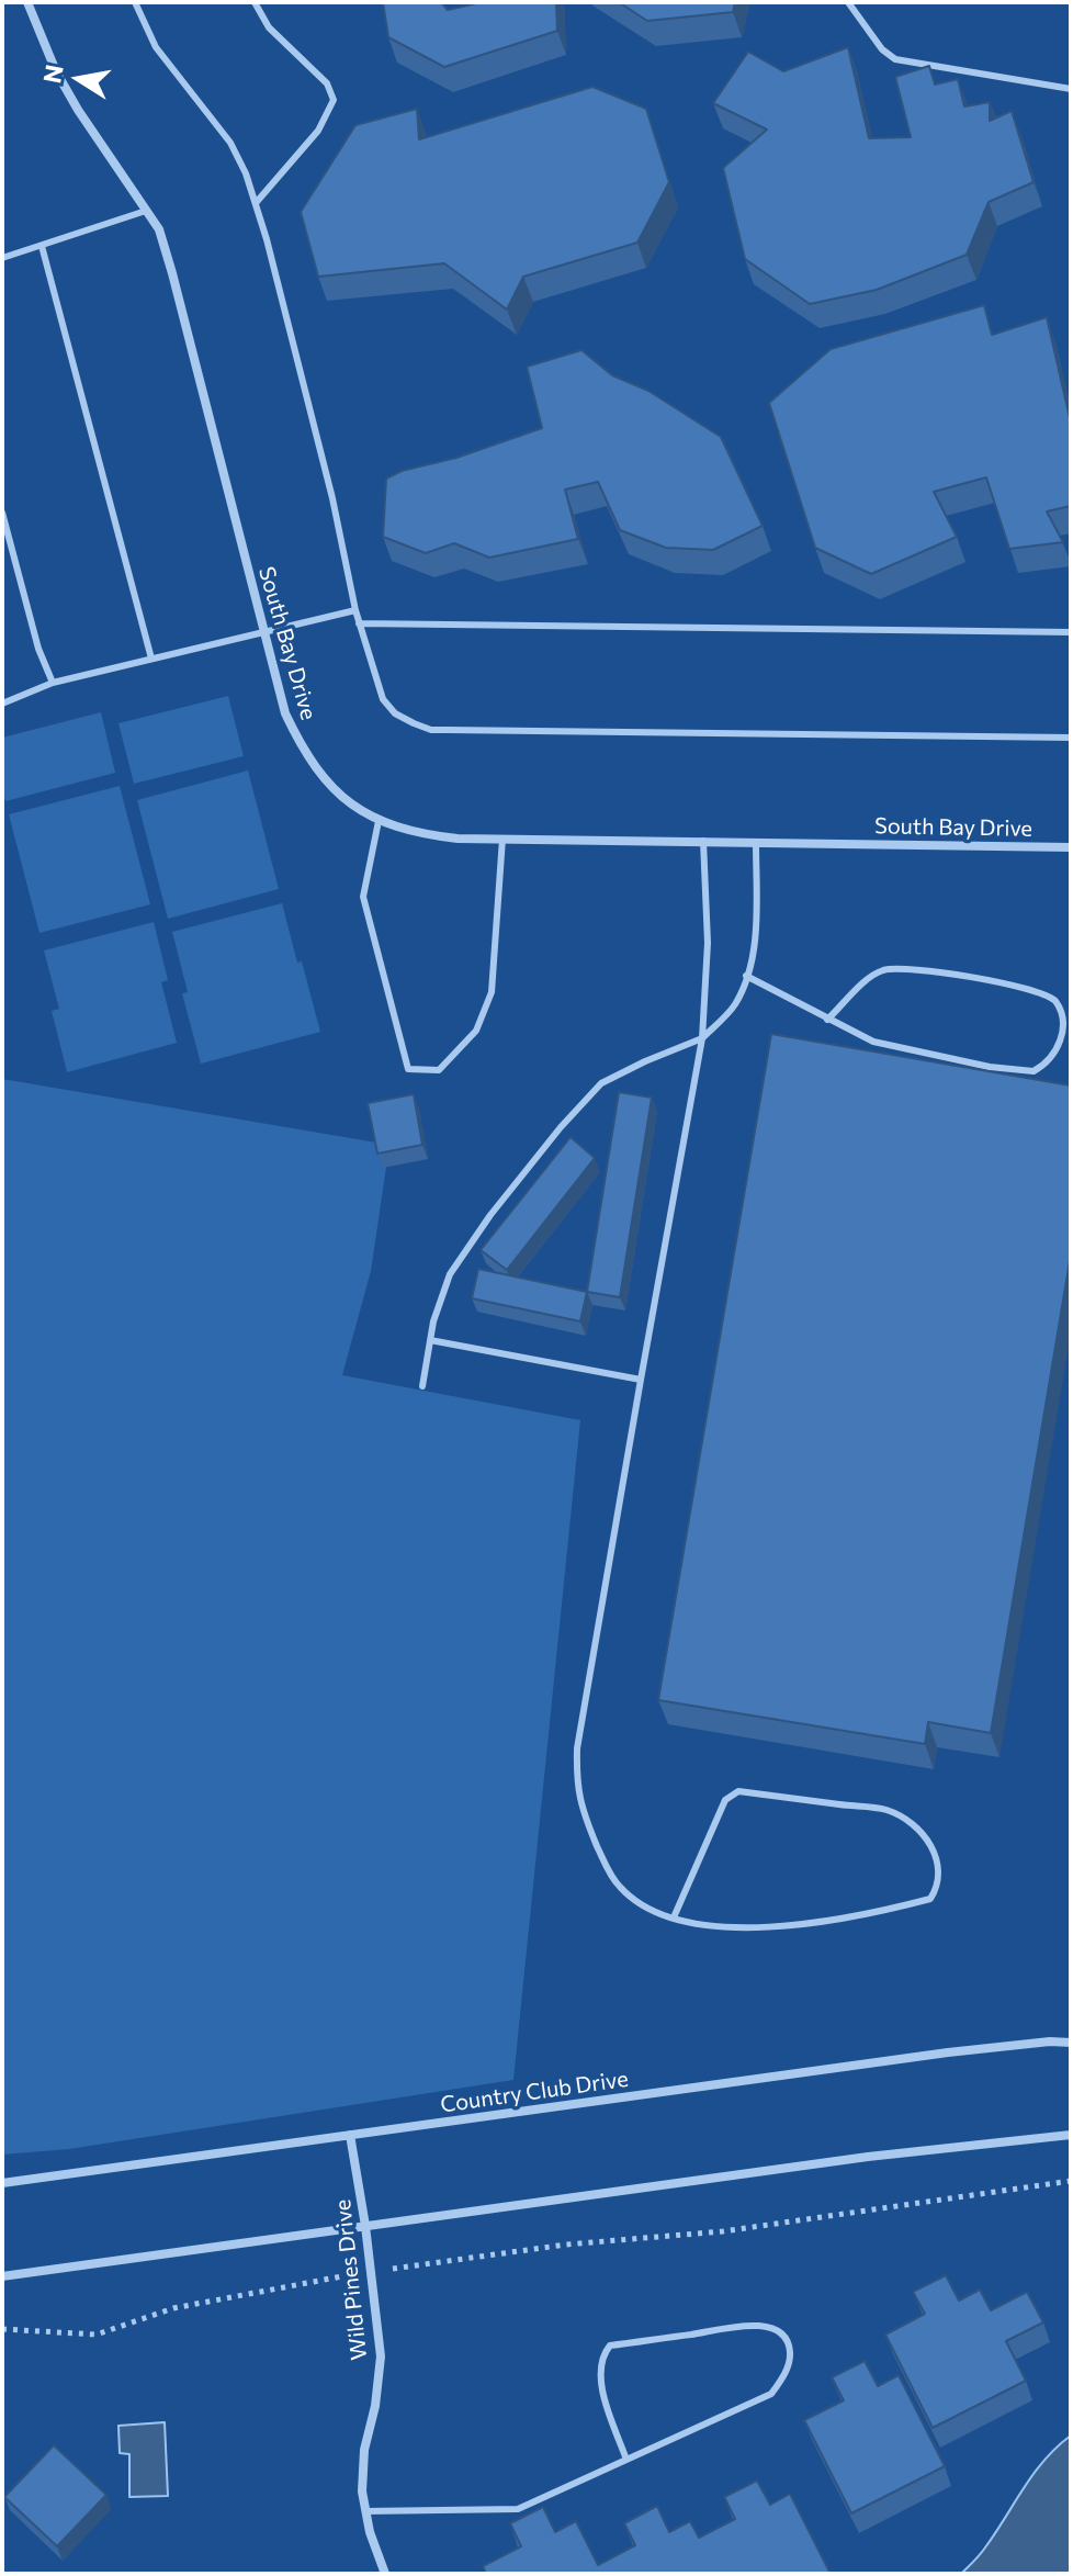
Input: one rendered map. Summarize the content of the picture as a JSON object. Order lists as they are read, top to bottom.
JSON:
{
  "streets": {
    "street": ["South Bay Drive", "Country Club Drive", "Wild Pines Drive"]
  },
  "crossings": [
    ["Country Club Drive", "Wild Pines Drive"]
  ],
  "north": "left"
}
